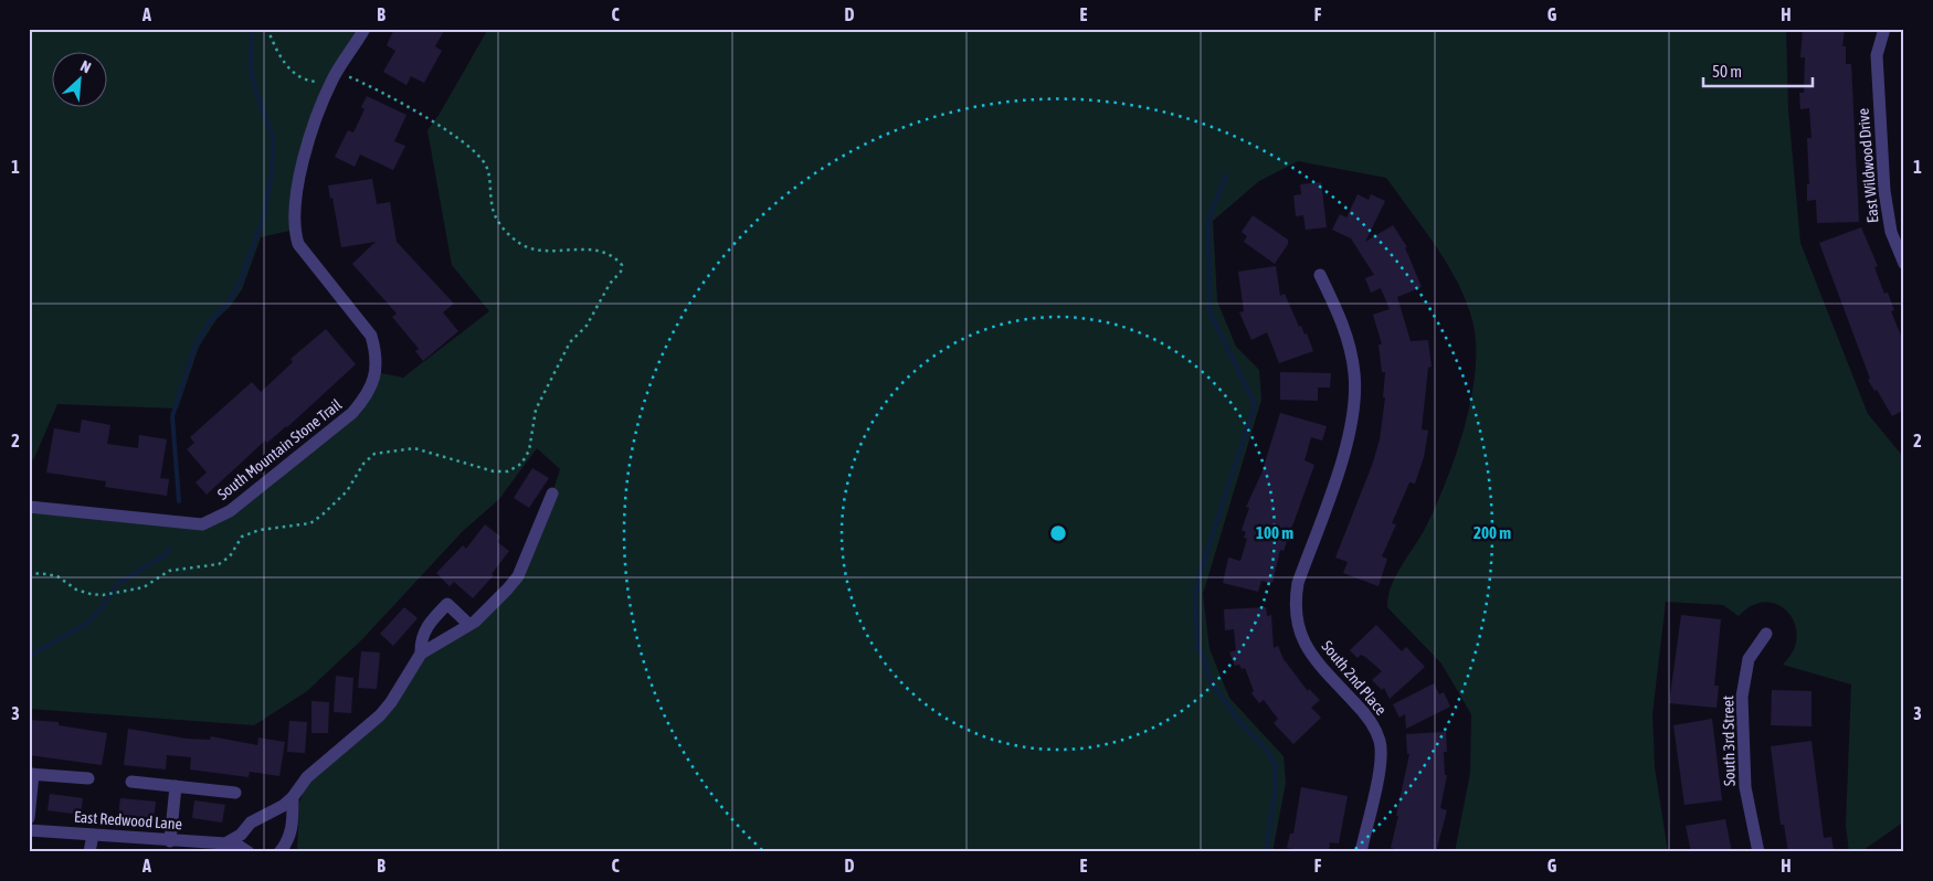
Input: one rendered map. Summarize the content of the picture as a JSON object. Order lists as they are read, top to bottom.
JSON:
{
  "streets": {
    "street": [
      "East Wildwood Drive",
      "South Mountain Stone Trail",
      "South 2nd Place",
      "South 3rd Street",
      "East Redwood Lane"
    ]
  },
  "scale_bar": "50 m",
  "north": "top right",
  "grid": {
    "columns": [
      "A",
      "B",
      "C",
      "D",
      "E",
      "F",
      "G",
      "H"
    ],
    "rows": ["1", "2", "3"]
  },
  "rings": ["100 m", "200 m"]
}
